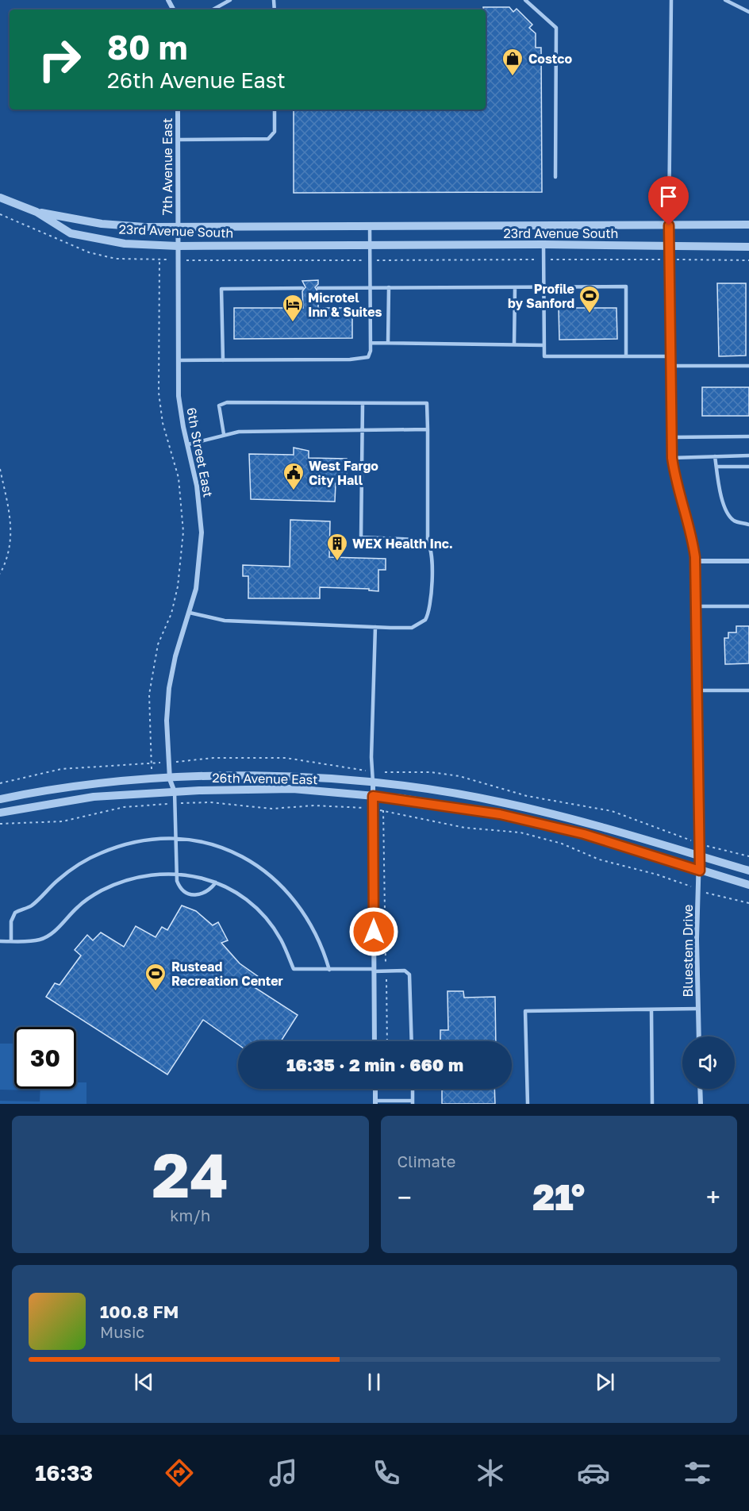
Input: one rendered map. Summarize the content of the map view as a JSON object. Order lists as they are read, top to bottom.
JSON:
{
  "streets": {
    "street": [
      "7th Avenue East",
      "23rd Avenue South",
      "6th Street East",
      "26th Avenue East",
      "Bluestem Drive"
    ]
  },
  "crossings": [
    ["7th Avenue East", "23rd Avenue South"],
    ["7th Avenue East", "6th Street East"],
    ["23rd Avenue South", "6th Street East"],
    ["23rd Avenue South", "Bluestem Drive"],
    ["6th Street East", "26th Avenue East"],
    ["26th Avenue East", "Bluestem Drive"]
  ],
  "places": {
    "shop": ["Costco"],
    "sports": ["Profile by Sanford", "Rustead Recreation Center"],
    "hotel": ["Microtel Inn & Suites"],
    "public building": ["West Fargo City Hall"],
    "building": ["WEX Health Inc."]
  },
  "page": {
    "turn": ["80 m", "26th Avenue East"],
    "limit": "30",
    "trip": "16:35 · 2 min · 660 m",
    "tile": [
      ["24", "km/h"],
      "Climate"
    ],
    "heat": ["−", "21°", "+"],
    "song": ["100.8 FM", "Music"],
    "tabs": "16:33"
  }
}
